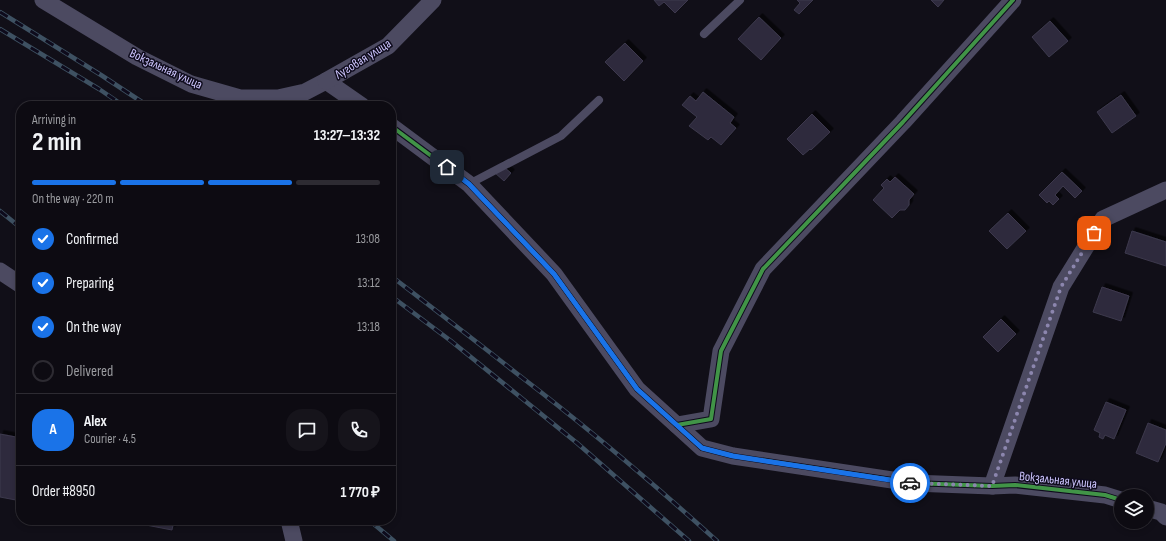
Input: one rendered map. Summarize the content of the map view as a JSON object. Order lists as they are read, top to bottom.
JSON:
{
  "streets": {
    "street": ["Луговая улица", "Вокзальная улица"]
  },
  "crossings": [
    ["Луговая улица", "Вокзальная улица"]
  ],
  "page": {
    "heading": ["2 min", "Arriving in", "13:27–13:32"],
    "panel": [
      "Alex",
      "Courier · 4.5",
      "Order #8950",
      "1 770 ₽"
    ],
    "bar": "On the way · 220 m",
    "list": [
      ["Confirmed", "13:08"],
      ["Preparing", "13:12"],
      ["On the way", "13:18"],
      "Delivered"
    ],
    "round": "A"
  }
}
